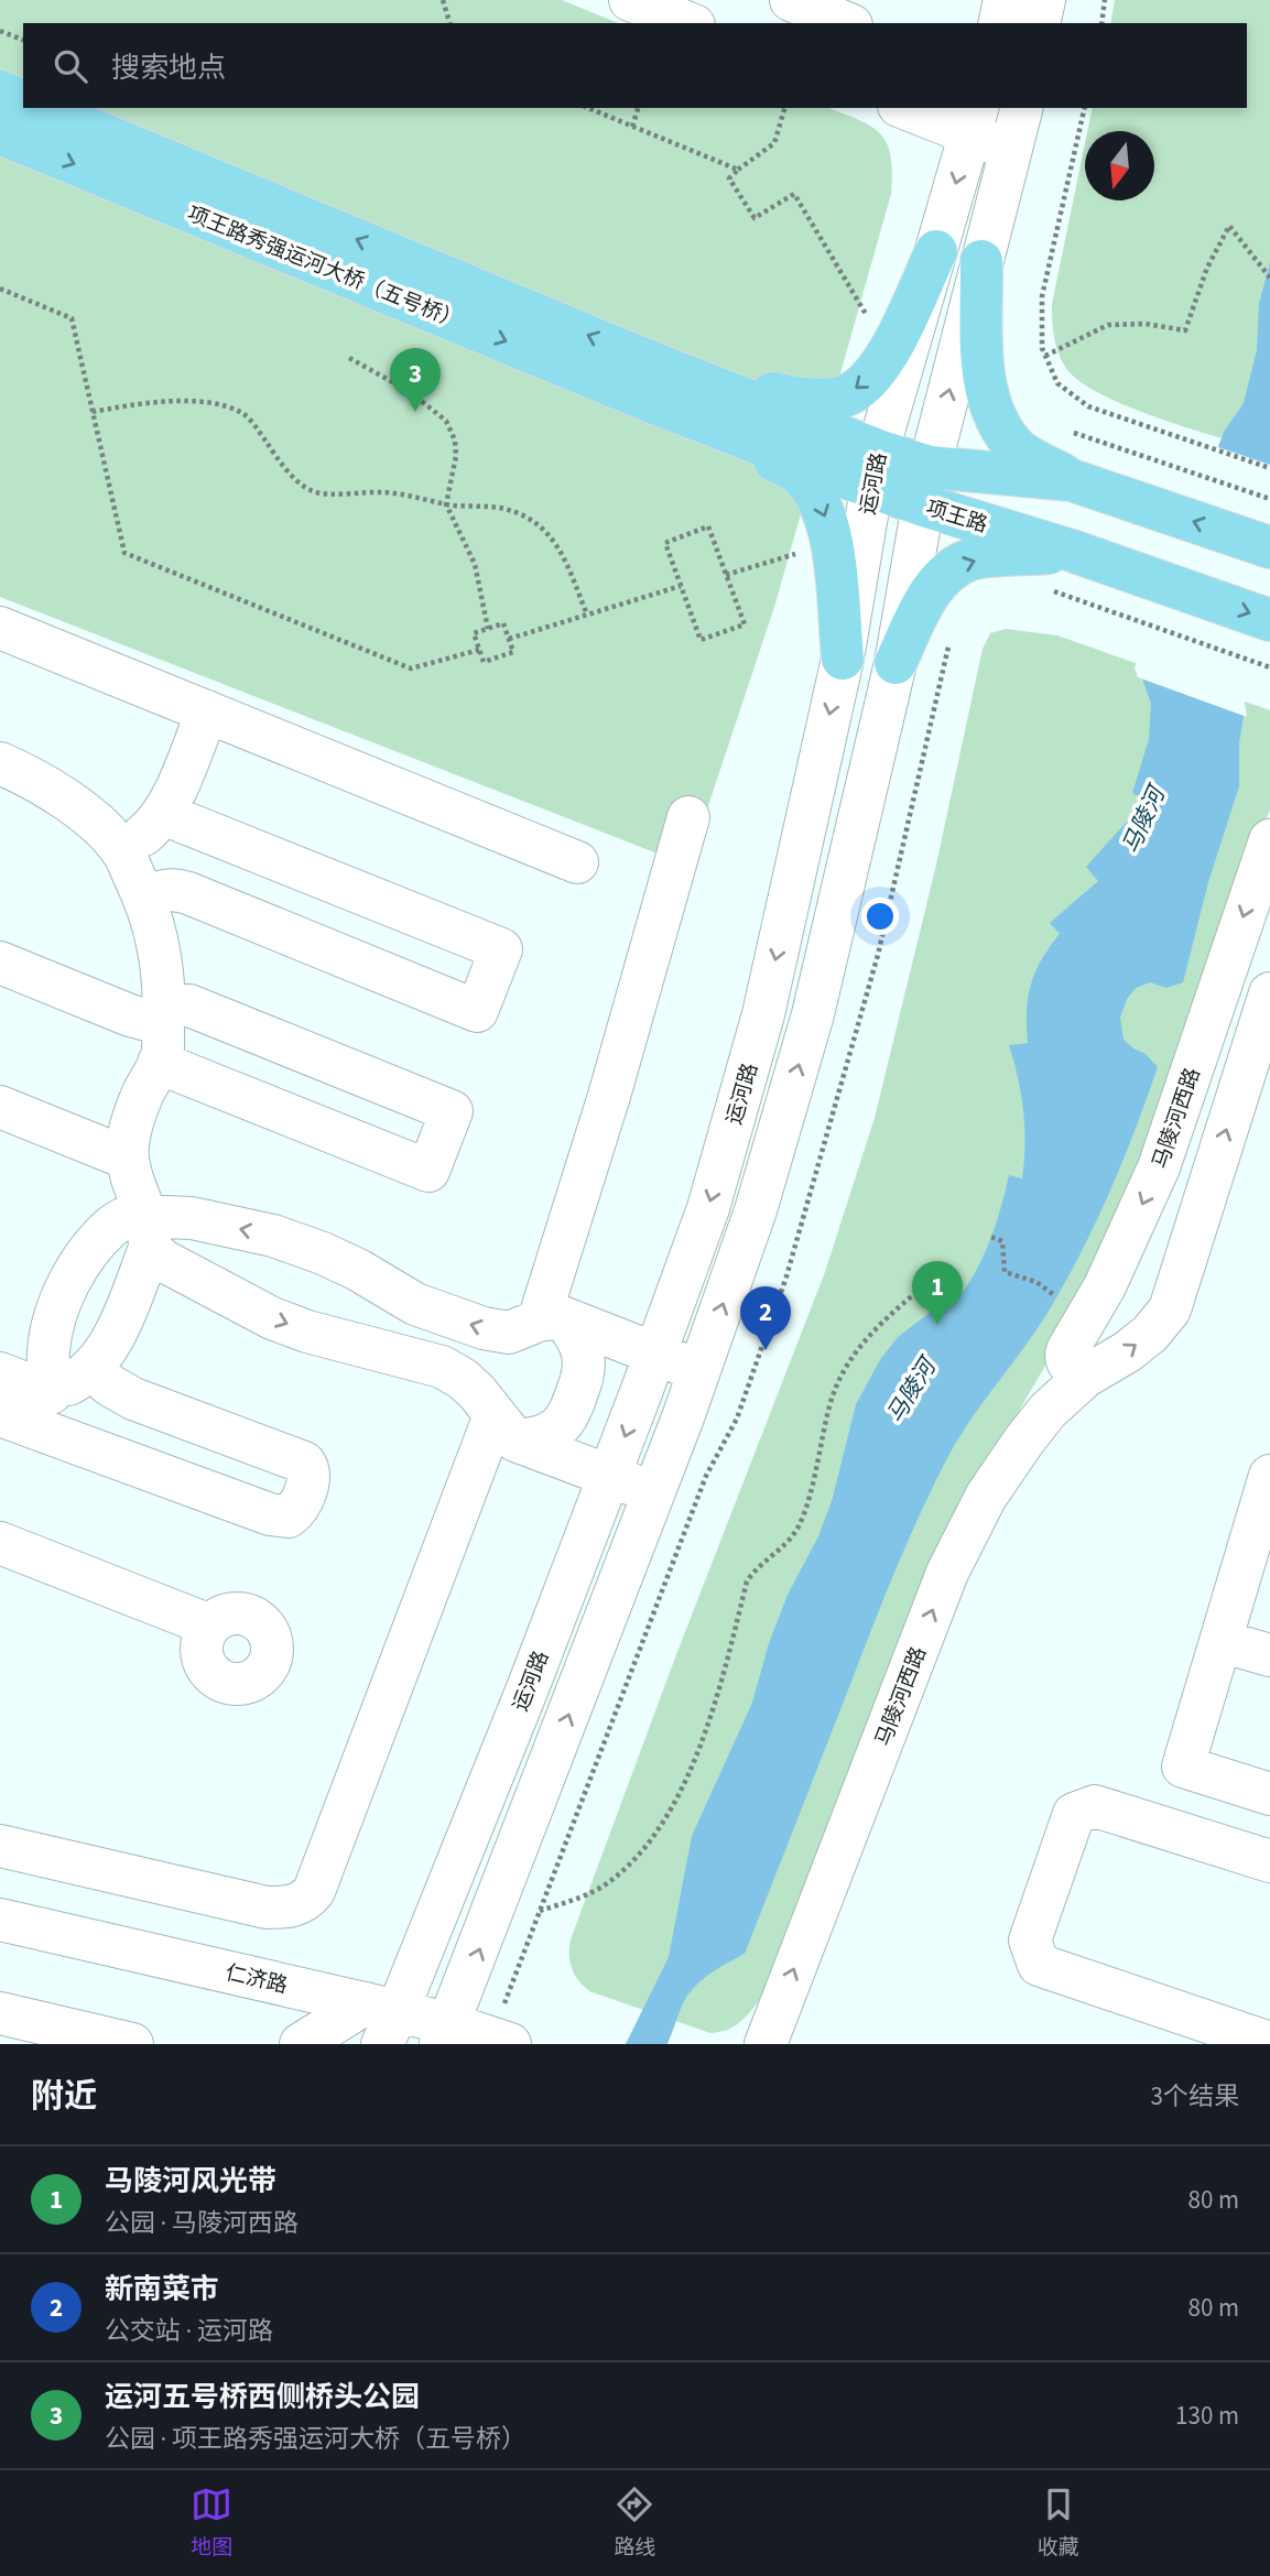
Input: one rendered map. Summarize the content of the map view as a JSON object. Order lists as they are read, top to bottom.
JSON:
{
  "streets": {
    "main road": ["项王路秀强运河大桥（五号桥）", "项王路"],
    "street": ["运河路", "马陵河西路", "仁济路"]
  },
  "crossings": [
    ["项王路秀强运河大桥（五号桥）", "项王路"],
    ["运河路", "项王路"],
    ["运河路", "仁济路"]
  ],
  "water": ["马陵河"],
  "north": "bottom",
  "page": {
    "search": "搜索地点",
    "pins": ["3", "1", "2"],
    "heading": ["附近", "3个结果"],
    "list": [
      {
        "mark": "1",
        "name": "马陵河风光带",
        "note": "公园 · 马陵河西路",
        "value": "80 m"
      },
      {
        "mark": "2",
        "name": "新南菜市",
        "note": "公交站 · 运河路",
        "value": "80 m"
      },
      {
        "mark": "3",
        "name": "运河五号桥西侧桥头公园",
        "note": "公园 · 项王路秀强运河大桥（五号桥）",
        "value": "130 m"
      }
    ],
    "nav": ["地图", "路线", "收藏"]
  }
}
